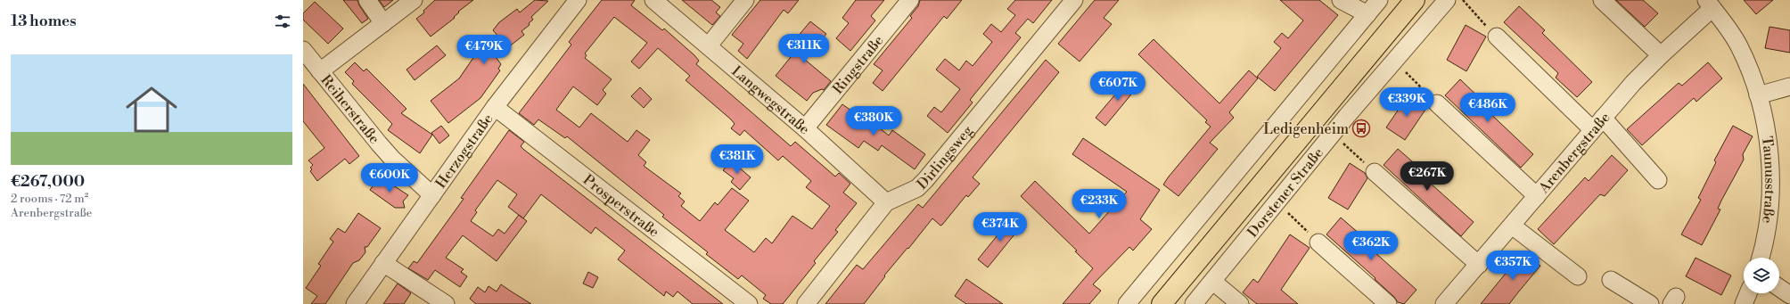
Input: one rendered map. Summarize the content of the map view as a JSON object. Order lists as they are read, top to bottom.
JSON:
{
  "streets": {
    "main road": ["Dorstener Straße"],
    "street": [
      "Ringstraße",
      "Langwegstraße",
      "Reiherstraße",
      "Herzogstraße",
      "Arenbergstraße",
      "Dirlingsweg",
      "Taunusstraße",
      "Prosperstraße"
    ]
  },
  "crossings": [
    ["Ringstraße", "Langwegstraße"],
    ["Langwegstraße", "Dirlingsweg"],
    ["Reiherstraße", "Herzogstraße"],
    ["Herzogstraße", "Prosperstraße"],
    ["Arenbergstraße", "Taunusstraße"]
  ],
  "places": {
    "bus stop": ["Ledigenheim"]
  },
  "page": {
    "heading": "13 homes",
    "price": [
      "€311K",
      "€479K",
      "€607K",
      "€339K",
      "€486K",
      "€380K",
      "€381K",
      "€267K",
      "€600K",
      "€233K",
      "€374K",
      "€362K",
      "€357K"
    ],
    "list": [
      {
        "name": "€267,000",
        "note": "2 rooms · 72 m² · Arenbergstraße"
      }
    ]
  }
}
